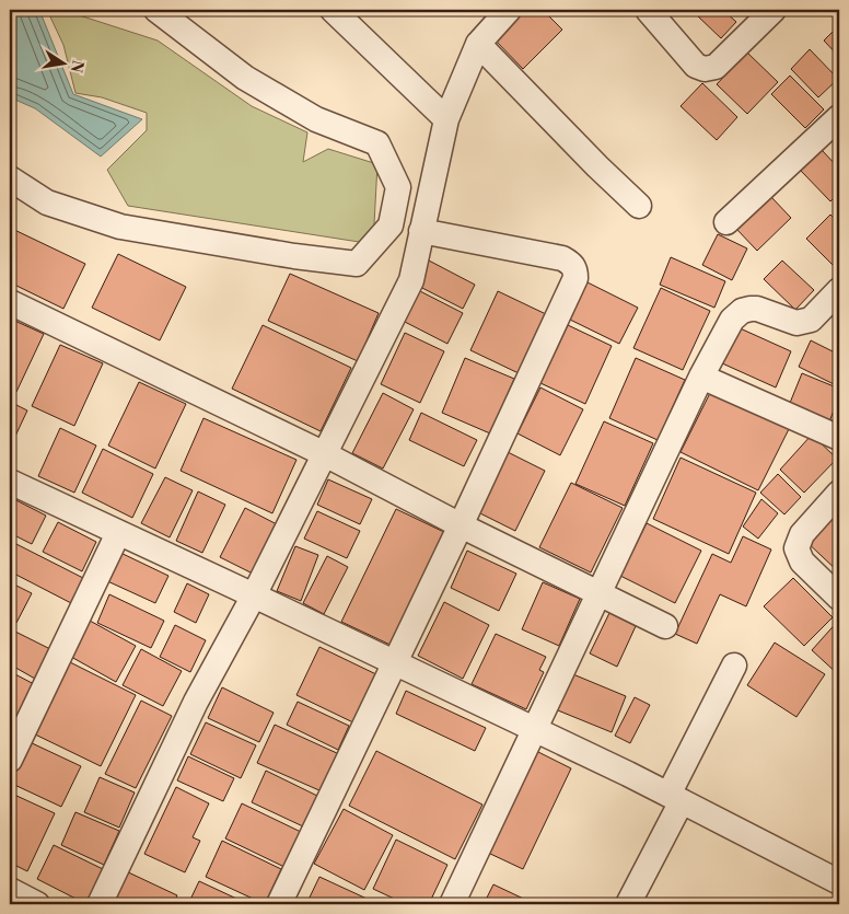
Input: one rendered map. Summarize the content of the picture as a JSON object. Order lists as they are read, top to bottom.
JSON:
{
  "north": "right"
}
